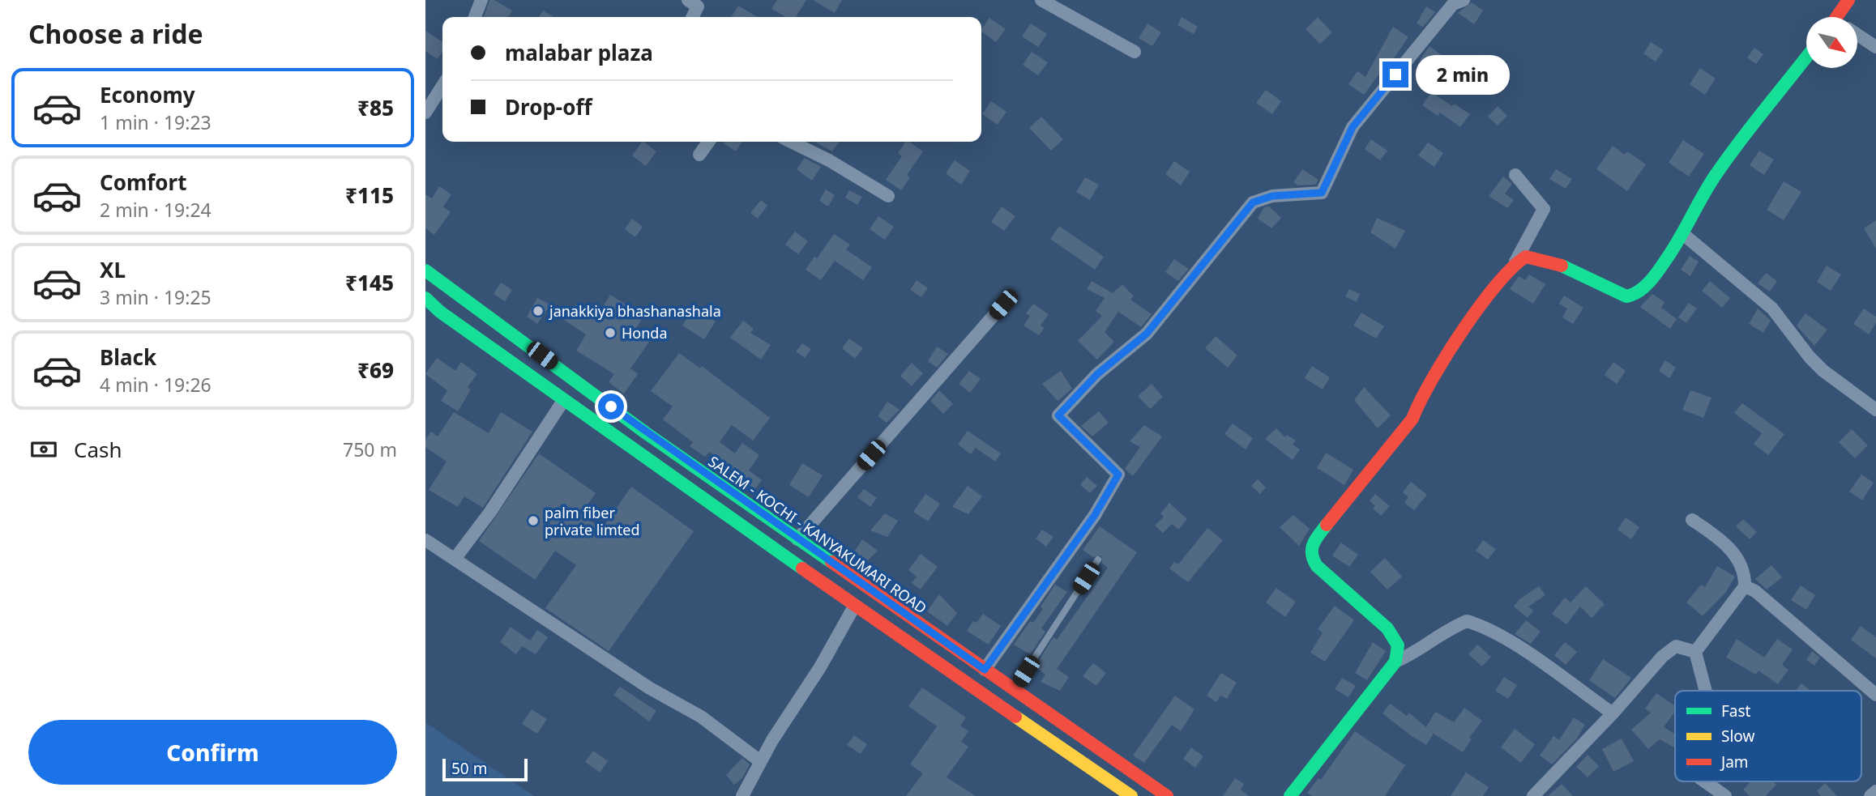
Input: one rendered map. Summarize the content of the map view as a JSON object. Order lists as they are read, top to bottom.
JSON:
{
  "streets": {
    "main road": ["SALEM - KOCHI - KANYAKUMARI ROAD"]
  },
  "places": ["janakkiya bhashanashala", "Honda", "palm fiber private limted"],
  "legend": ["Fast", "Slow", "Jam"],
  "scale_bar": "50 m",
  "north": "bottom right",
  "page": {
    "heading": "Choose a ride",
    "banner": ["malabar plaza", "Drop-off"],
    "bubble": "2 min",
    "list": [
      {
        "name": "Economy",
        "note": "1 min · 19:23",
        "value": "₹85"
      },
      {
        "name": "Comfort",
        "note": "2 min · 19:24",
        "value": "₹115"
      },
      {
        "name": "XL",
        "note": "3 min · 19:25",
        "value": "₹145"
      },
      {
        "name": "Black",
        "note": "4 min · 19:26",
        "value": "₹69"
      }
    ],
    "pay": ["Cash", "750 m"],
    "buttons": "Confirm",
    "scale": "50 m"
  }
}
